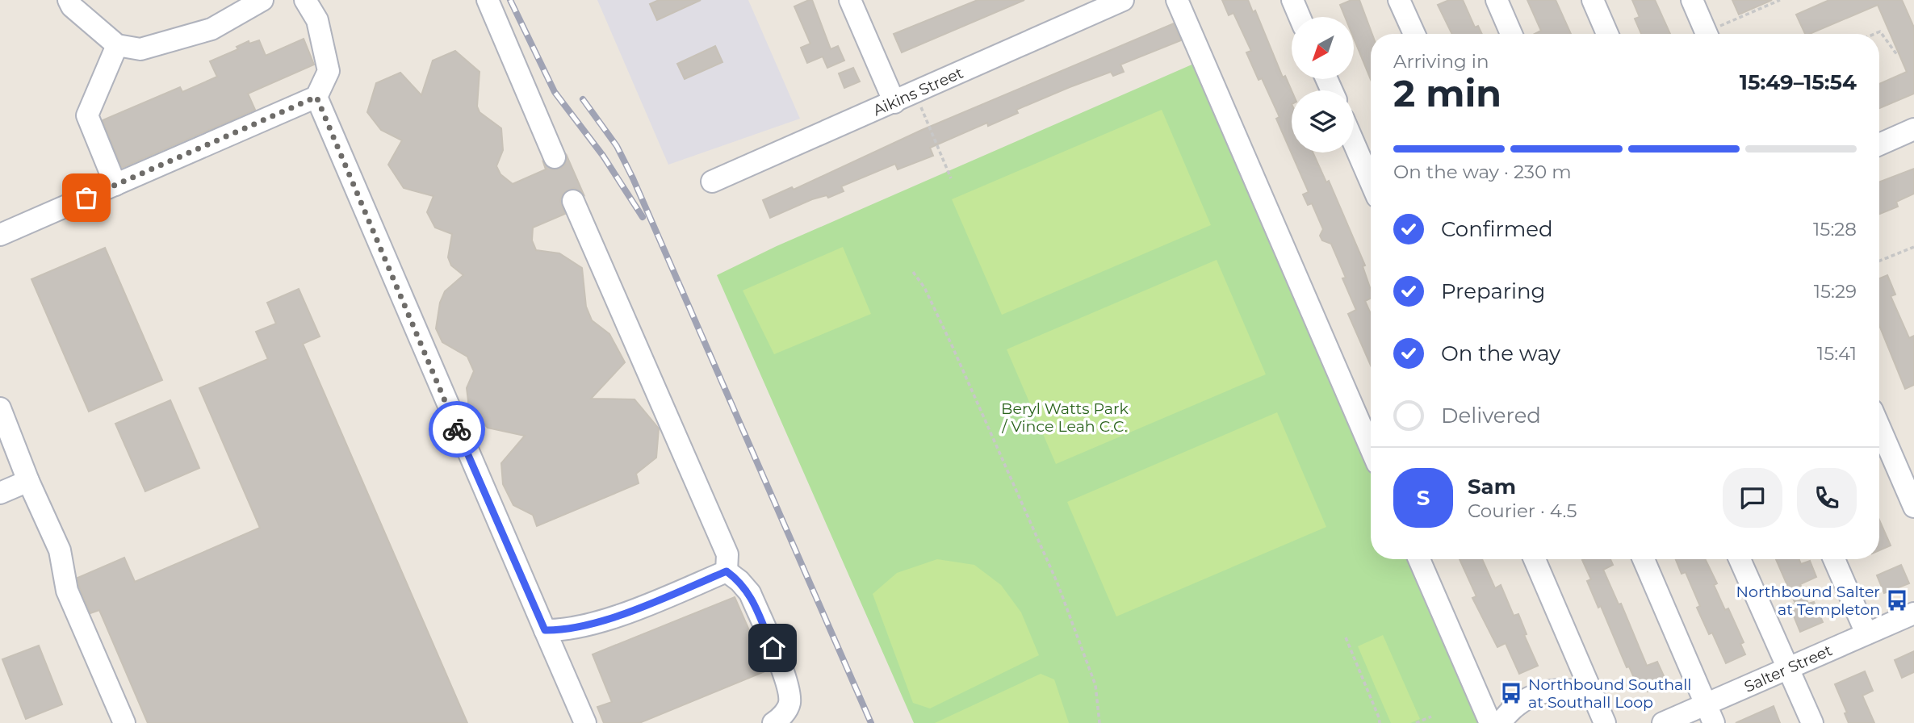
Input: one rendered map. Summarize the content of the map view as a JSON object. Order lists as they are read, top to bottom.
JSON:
{
  "streets": {
    "street": ["Aikins Street", "Salter Street"]
  },
  "parks": ["Beryl Watts Park / Vince Leah C.C."],
  "places": {
    "bus stop": ["Northbound Salter at Templeton", "Northbound Southall at Southall Loop"]
  },
  "north": "bottom left",
  "page": {
    "heading": ["2 min", "Arriving in", "15:49–15:54"],
    "panel": ["Sam", "Courier · 4.5"],
    "bar": "On the way · 230 m",
    "list": [
      ["Confirmed", "15:28"],
      ["Preparing", "15:29"],
      ["On the way", "15:41"],
      "Delivered"
    ],
    "round": "S"
  }
}
